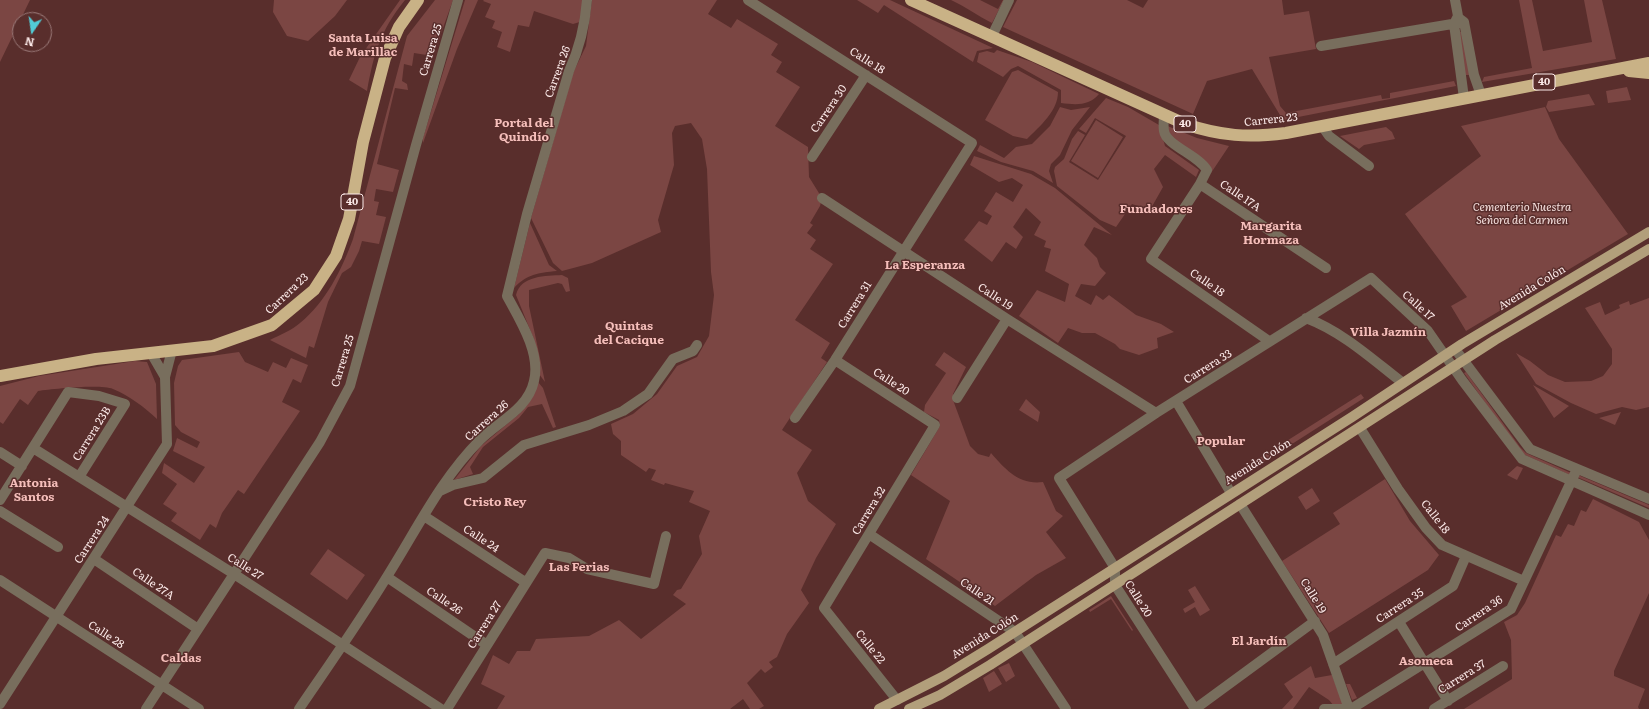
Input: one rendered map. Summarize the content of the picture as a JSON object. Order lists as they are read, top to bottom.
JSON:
{
  "streets": {
    "highway": ["40", "Carrera 23"],
    "main road": ["Avenida Colón"],
    "street": [
      "Carrera 25",
      "Calle 18",
      "Carrera 26",
      "Carrera 30",
      "Calle 17A",
      "Calle 19",
      "Carrera 31",
      "Calle 17",
      "Carrera 33",
      "Calle 20",
      "Carrera 23B",
      "Carrera 32",
      "Calle 24",
      "Carrera 24",
      "Calle 27",
      "Calle 27A",
      "Calle 21",
      "Calle 26",
      "Carrera 35",
      "Carrera 36",
      "Carrera 27",
      "Calle 28",
      "Calle 22",
      "Carrera 37"
    ]
  },
  "crossings": [
    ["Carrera 25", "Calle 27"],
    ["Carrera 25", "Calle 27A"],
    ["Carrera 25", "Calle 28"],
    ["Calle 18", "Carrera 30"],
    ["Calle 18", "Calle 17A"],
    ["Calle 18", "Carrera 31"],
    ["Calle 18", "Carrera 33"],
    ["Calle 18", "Carrera 35"],
    ["Calle 18", "Carrera 36"],
    ["Carrera 26", "Calle 24"],
    ["Carrera 26", "Calle 27"],
    ["Carrera 26", "Calle 26"],
    ["Carrera 23", "Carrera 24"],
    ["Avenida Colón", "Calle 17"],
    ["Avenida Colón", "Carrera 33"],
    ["Avenida Colón", "Calle 20"],
    ["Avenida Colón", "Calle 21"],
    ["Avenida Colón", "Calle 22"],
    ["Calle 19", "Carrera 31"],
    ["Calle 19", "Carrera 33"],
    ["Calle 19", "Carrera 35"],
    ["Calle 19", "Carrera 36"],
    ["Carrera 31", "Calle 20"],
    ["Calle 17", "Carrera 33"],
    ["Calle 17", "Carrera 36"],
    ["Carrera 33", "Calle 20"],
    ["Calle 20", "Carrera 32"],
    ["Carrera 23B", "Calle 27"],
    ["Carrera 32", "Calle 21"],
    ["Carrera 32", "Calle 22"],
    ["Calle 24", "Carrera 27"],
    ["Carrera 24", "Calle 27"],
    ["Carrera 24", "Calle 27A"],
    ["Carrera 24", "Calle 28"],
    ["Calle 26", "Carrera 27"]
  ],
  "districts": [
    "Santa Luisa de Marillac",
    "Portal del Quindío",
    "Fundadores",
    "Margarita Hormaza",
    "La Esperanza",
    "Quintas del Cacique",
    "Villa Jazmín",
    "Popular",
    "Antonia Santos",
    "Cristo Rey",
    "Las Ferias",
    "El Jardín",
    "Caldas",
    "Asomeca"
  ],
  "parks": ["Cementerio Nuestra Señora del Carmen"],
  "north": "bottom"
}
